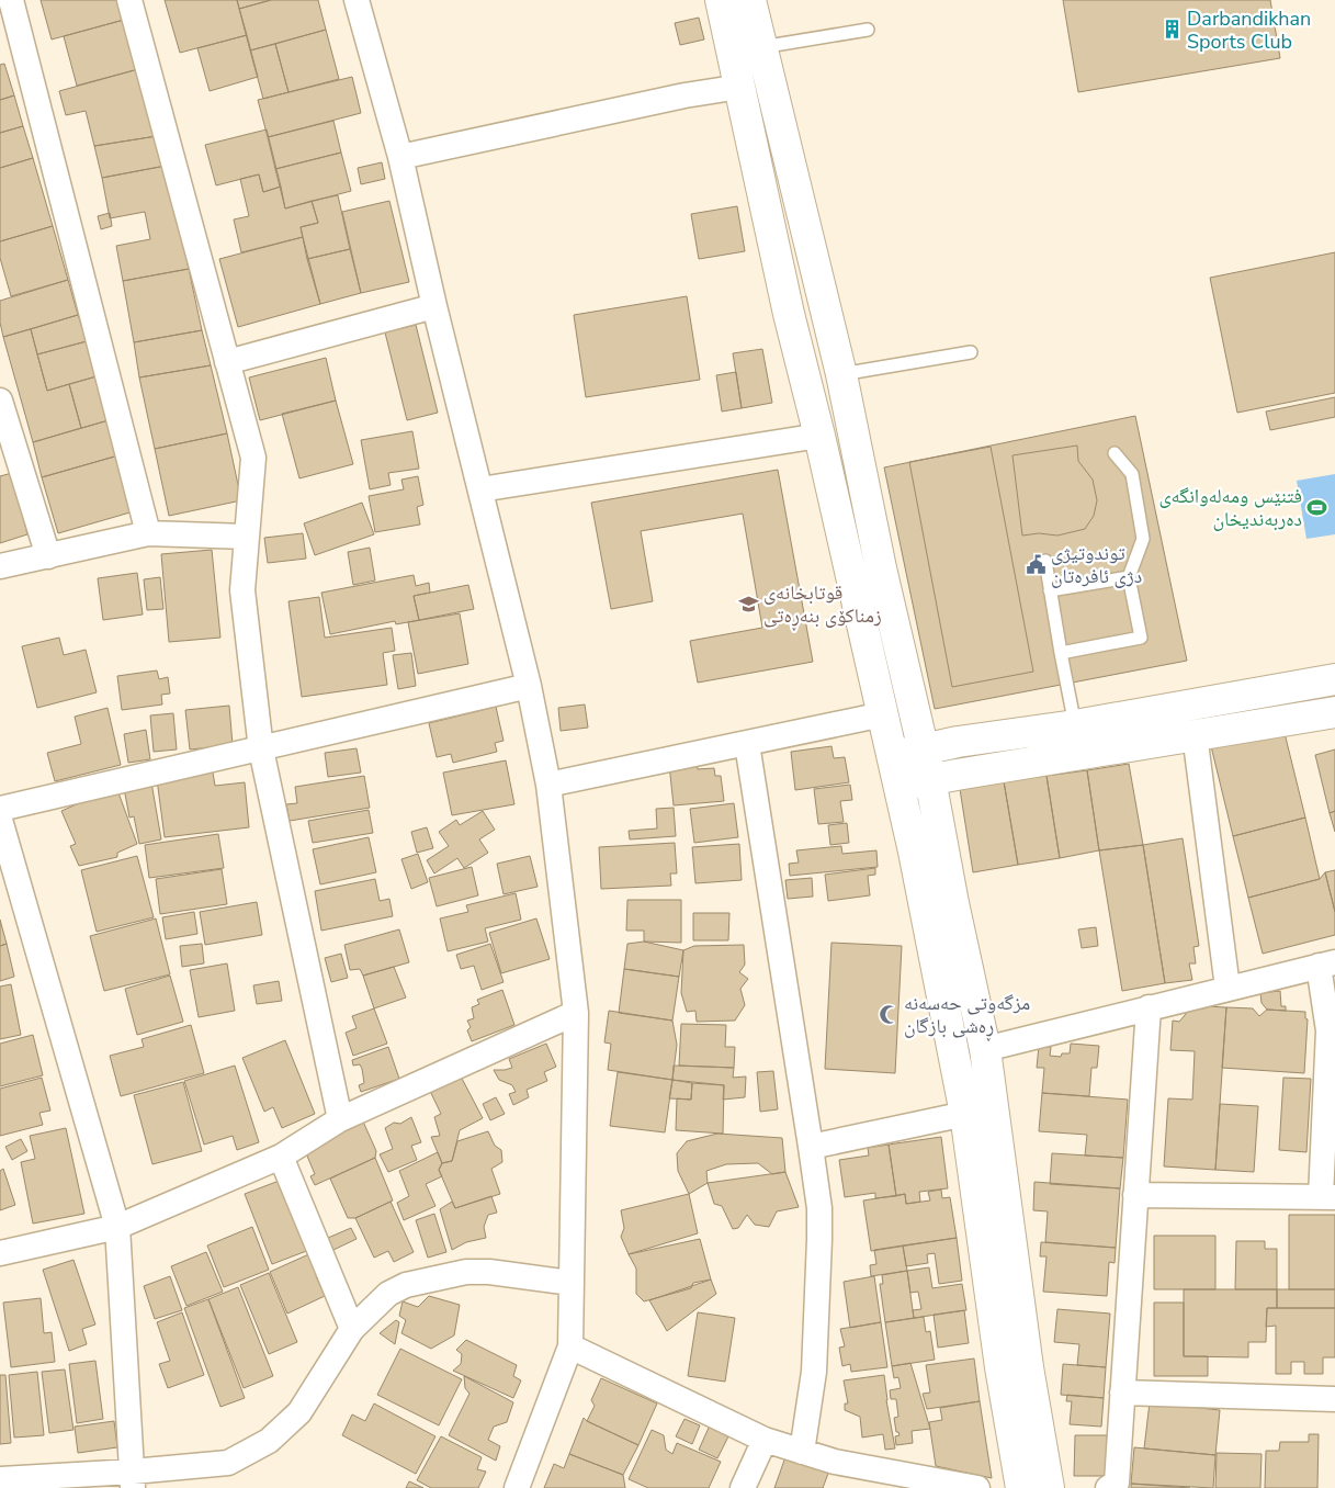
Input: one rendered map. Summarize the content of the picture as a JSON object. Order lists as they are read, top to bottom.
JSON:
{
  "places": {
    "building": ["Darbandikhan Sports Club"],
    "sports": ["فتنێس ومەلەوانگەی دەربەندیخان"],
    "public building": ["توندوتیژی دژی ئافرەتان"],
    "school or university": ["قوتابخانەی زمناکۆی بنەڕەتی"],
    "mosque": ["مزگەوتی حەسەنە ڕەشی بازگان"]
  }
}
